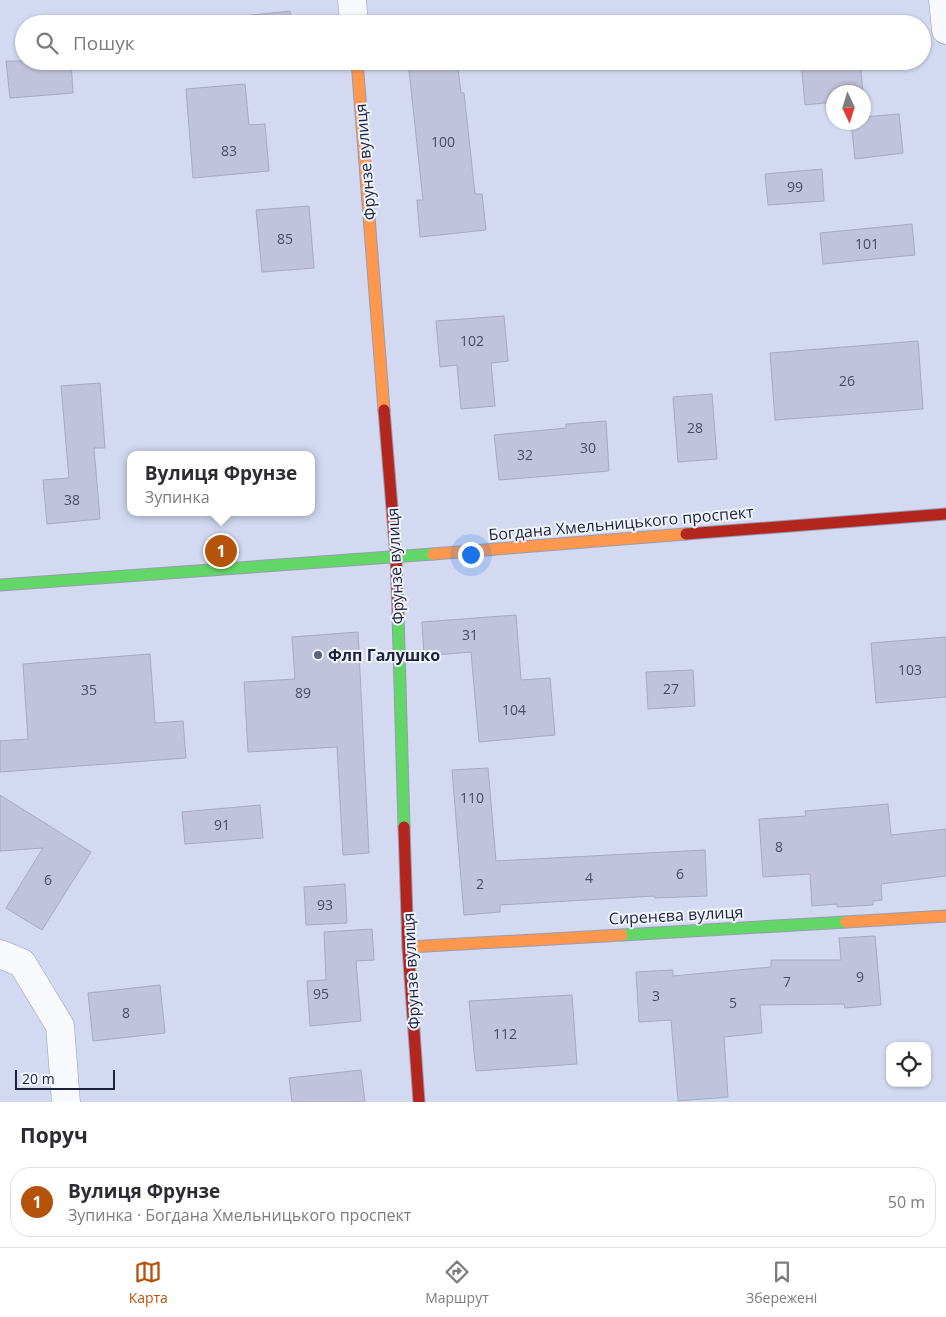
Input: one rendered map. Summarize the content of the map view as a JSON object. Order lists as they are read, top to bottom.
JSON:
{
  "streets": {
    "street": ["Фрунзе вулиця", "Богдана Хмельницького проспект", "Сиренєва вулиця"]
  },
  "crossings": [
    ["Фрунзе вулиця", "Богдана Хмельницького проспект"],
    ["Фрунзе вулиця", "Сиренєва вулиця"]
  ],
  "places": ["Флп Галушко"],
  "house_numbers": [
    "100",
    "83",
    "99",
    "85",
    "101",
    "102",
    "26",
    "28",
    "30",
    "32",
    "38",
    "31",
    "103",
    "27",
    "35",
    "89",
    "104",
    "110",
    "91",
    "8",
    "6",
    "4",
    "6",
    "2",
    "93",
    "9",
    "7",
    "95",
    "3",
    "5",
    "8",
    "112"
  ],
  "scale_bar": "20 m",
  "north": "bottom",
  "page": {
    "search": "Пошук",
    "popup": ["Вулиця Фрунзе", "Зупинка"],
    "pins": "1",
    "scale": "20 m",
    "heading": "Поруч",
    "list": [
      {
        "mark": "1",
        "name": "Вулиця Фрунзе",
        "note": "Зупинка · Богдана Хмельницького проспект",
        "value": "50 m"
      }
    ],
    "nav": ["Карта", "Маршрут", "Збережені"]
  }
}
